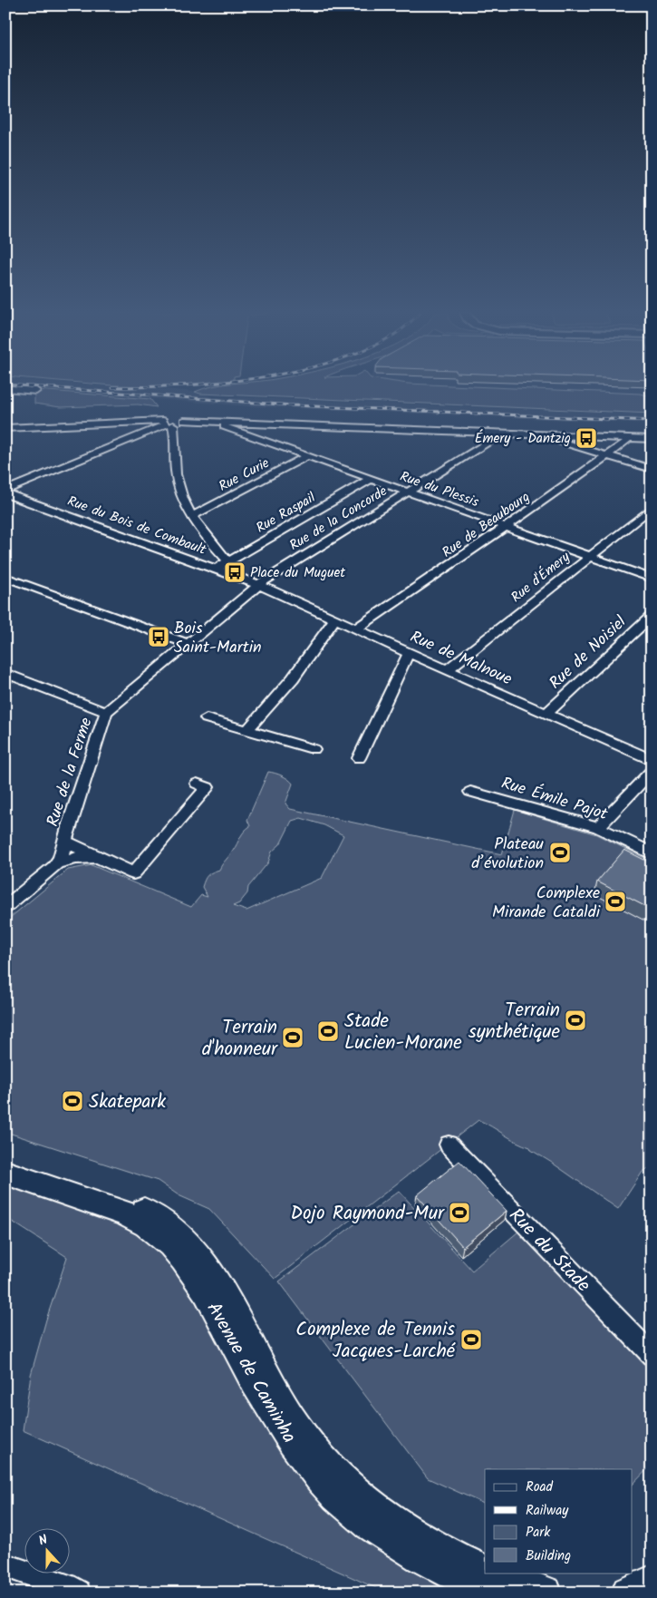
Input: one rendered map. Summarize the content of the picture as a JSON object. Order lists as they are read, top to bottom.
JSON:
{
  "streets": {
    "street": [
      "Rue Curie",
      "Rue du Plessis",
      "Rue Raspail",
      "Rue de la Concorde",
      "Rue de Beaubourg",
      "Rue du Bois de Combault",
      "Rue d'Émery",
      "Rue de Noisiel",
      "Rue de Malnoue",
      "Rue de la Ferme",
      "Rue Émile Pajot",
      "Rue du Stade",
      "Avenue de Caminha"
    ]
  },
  "crossings": [
    ["Rue Curie", "Rue du Plessis"],
    ["Rue du Plessis", "Rue Raspail"],
    ["Rue du Plessis", "Rue de la Concorde"],
    ["Rue du Plessis", "Rue de Beaubourg"],
    ["Rue du Plessis", "Rue d'Émery"],
    ["Rue Raspail", "Rue du Bois de Combault"],
    ["Rue de la Concorde", "Rue du Bois de Combault"],
    ["Rue de la Concorde", "Rue de Malnoue"],
    ["Rue de la Concorde", "Rue de la Ferme"],
    ["Rue de Beaubourg", "Rue de Malnoue"],
    ["Rue du Bois de Combault", "Rue de Malnoue"],
    ["Rue du Bois de Combault", "Rue de la Ferme"],
    ["Rue d'Émery", "Rue de Malnoue"],
    ["Rue de Noisiel", "Rue de Malnoue"],
    ["Rue de Malnoue", "Rue de la Ferme"]
  ],
  "places": {
    "bus stop": ["Émery - Dantzig", "Place du Muguet", "Bois Saint-Martin"],
    "sports": [
      "Plateau d’évolution",
      "Complexe Mirande Cataldi",
      "Terrain synthétique",
      "Stade Lucien-Morane",
      "Terrain d'honneur",
      "Skatepark",
      "Dojo Raymond-Mur",
      "Complexe de Tennis Jacques-Larché"
    ]
  },
  "legend": [
    "Road",
    "Railway",
    "Park",
    "Building"
  ],
  "north": "top"
}
